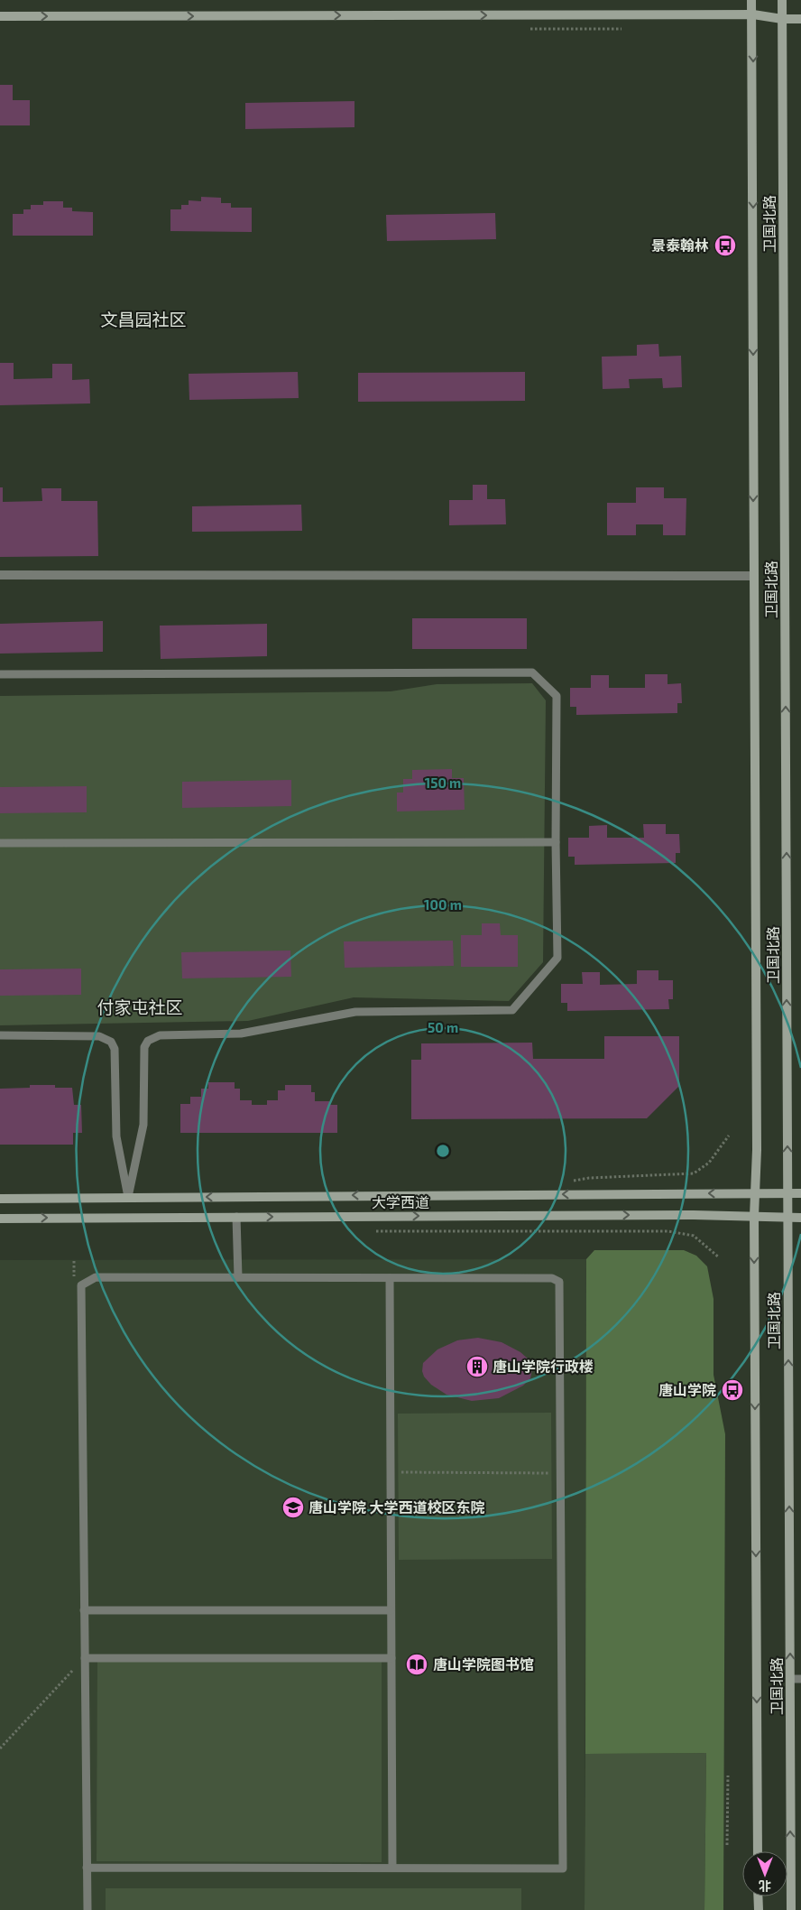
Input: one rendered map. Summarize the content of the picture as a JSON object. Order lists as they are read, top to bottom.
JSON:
{
  "streets": {
    "main road": ["卫国北路", "大学西道"]
  },
  "crossings": [
    ["卫国北路", "大学西道"]
  ],
  "districts": ["文昌园社区", "付家屯社区"],
  "places": {
    "bus stop": ["景泰翰林", "唐山学院"],
    "building": ["唐山学院行政楼"],
    "school or university": ["唐山学院 大学西道校区东院"],
    "library": ["唐山学院图书馆"]
  },
  "north": "bottom",
  "rings": ["150 m", "100 m", "50 m"]
}
